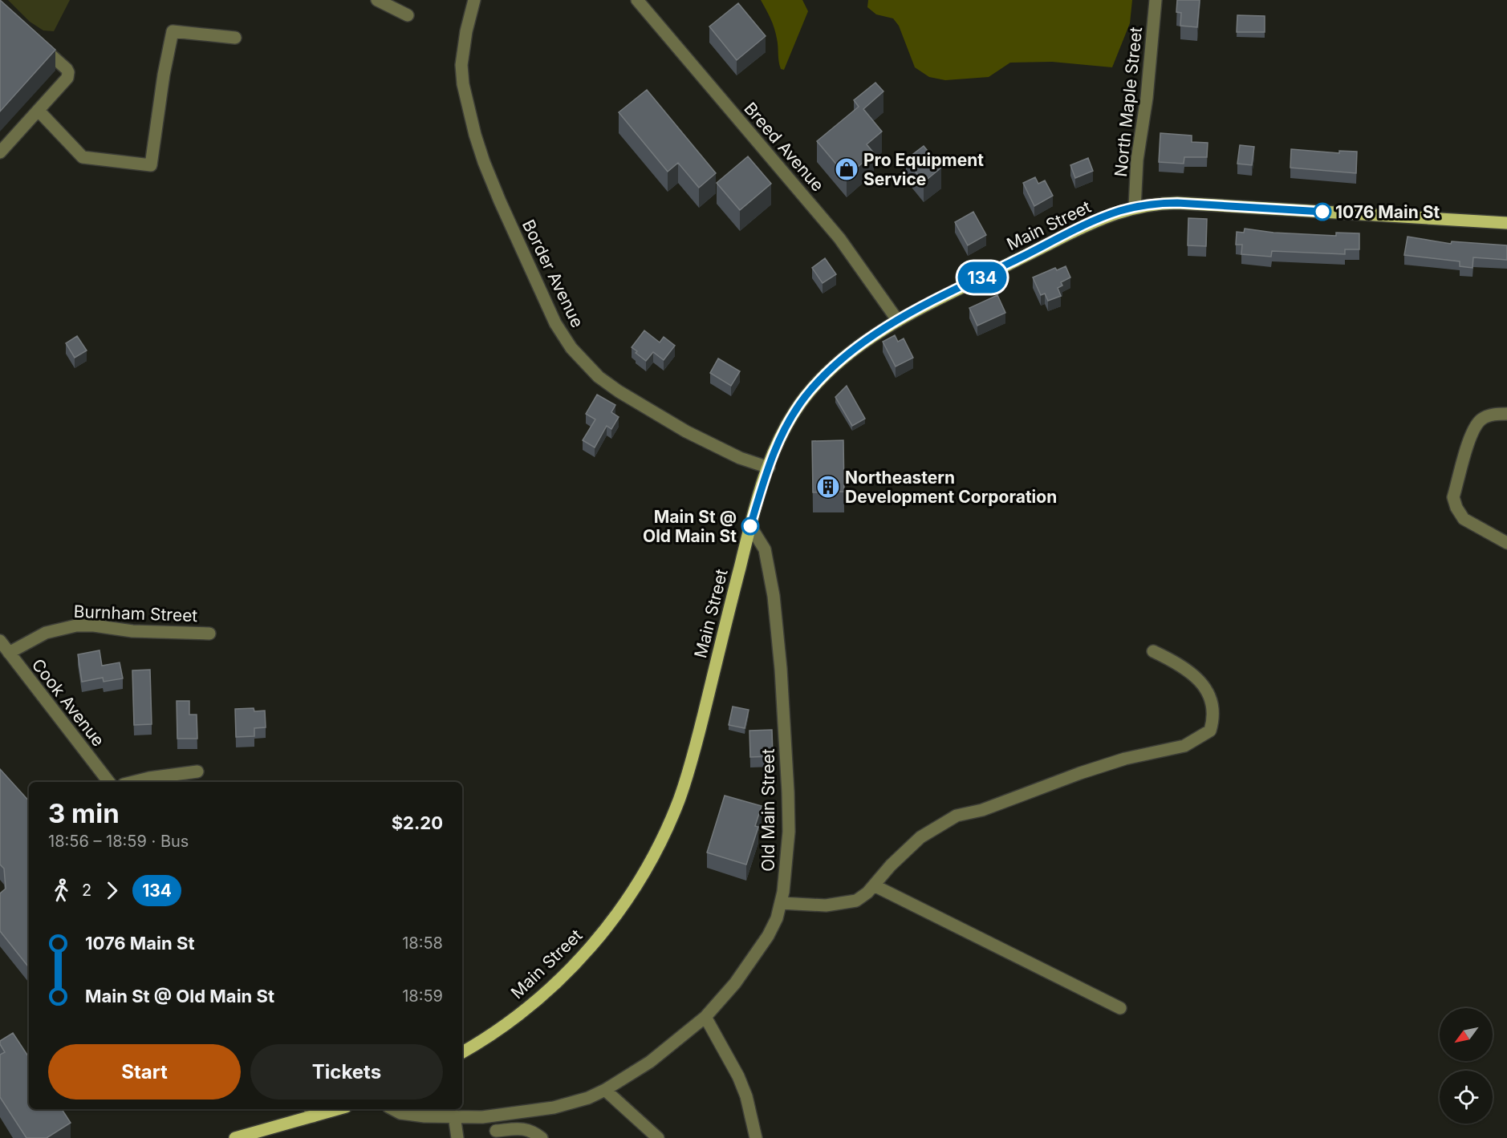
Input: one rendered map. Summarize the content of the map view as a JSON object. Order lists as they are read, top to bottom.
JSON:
{
  "streets": {
    "main road": ["Main Street"],
    "street": [
      "North Maple Street",
      "Breed Avenue",
      "Border Avenue",
      "Burnham Street",
      "Cook Avenue",
      "Old Main Street"
    ]
  },
  "crossings": [
    ["North Maple Street", "Main Street"],
    ["Breed Avenue", "Main Street"],
    ["Main Street", "Border Avenue"],
    ["Main Street", "Old Main Street"],
    ["Burnham Street", "Cook Avenue"]
  ],
  "places": {
    "shop": ["Pro Equipment Service"],
    "other": ["1076 Main St", "Main St @ Old Main St"],
    "building": ["Northeastern Development Corporation"]
  },
  "lines": ["bus line 134"],
  "north": "bottom left",
  "page": {
    "on_map": "134",
    "heading": ["3 min", "18:56 – 18:59 · Bus", "$2.20"],
    "legs": ["2", "134"],
    "list": [
      {
        "name": "1076 Main St",
        "value": "18:58"
      },
      {
        "name": "Main St @ Old Main St",
        "value": "18:59"
      }
    ],
    "buttons": ["Start", "Tickets"]
  }
}
